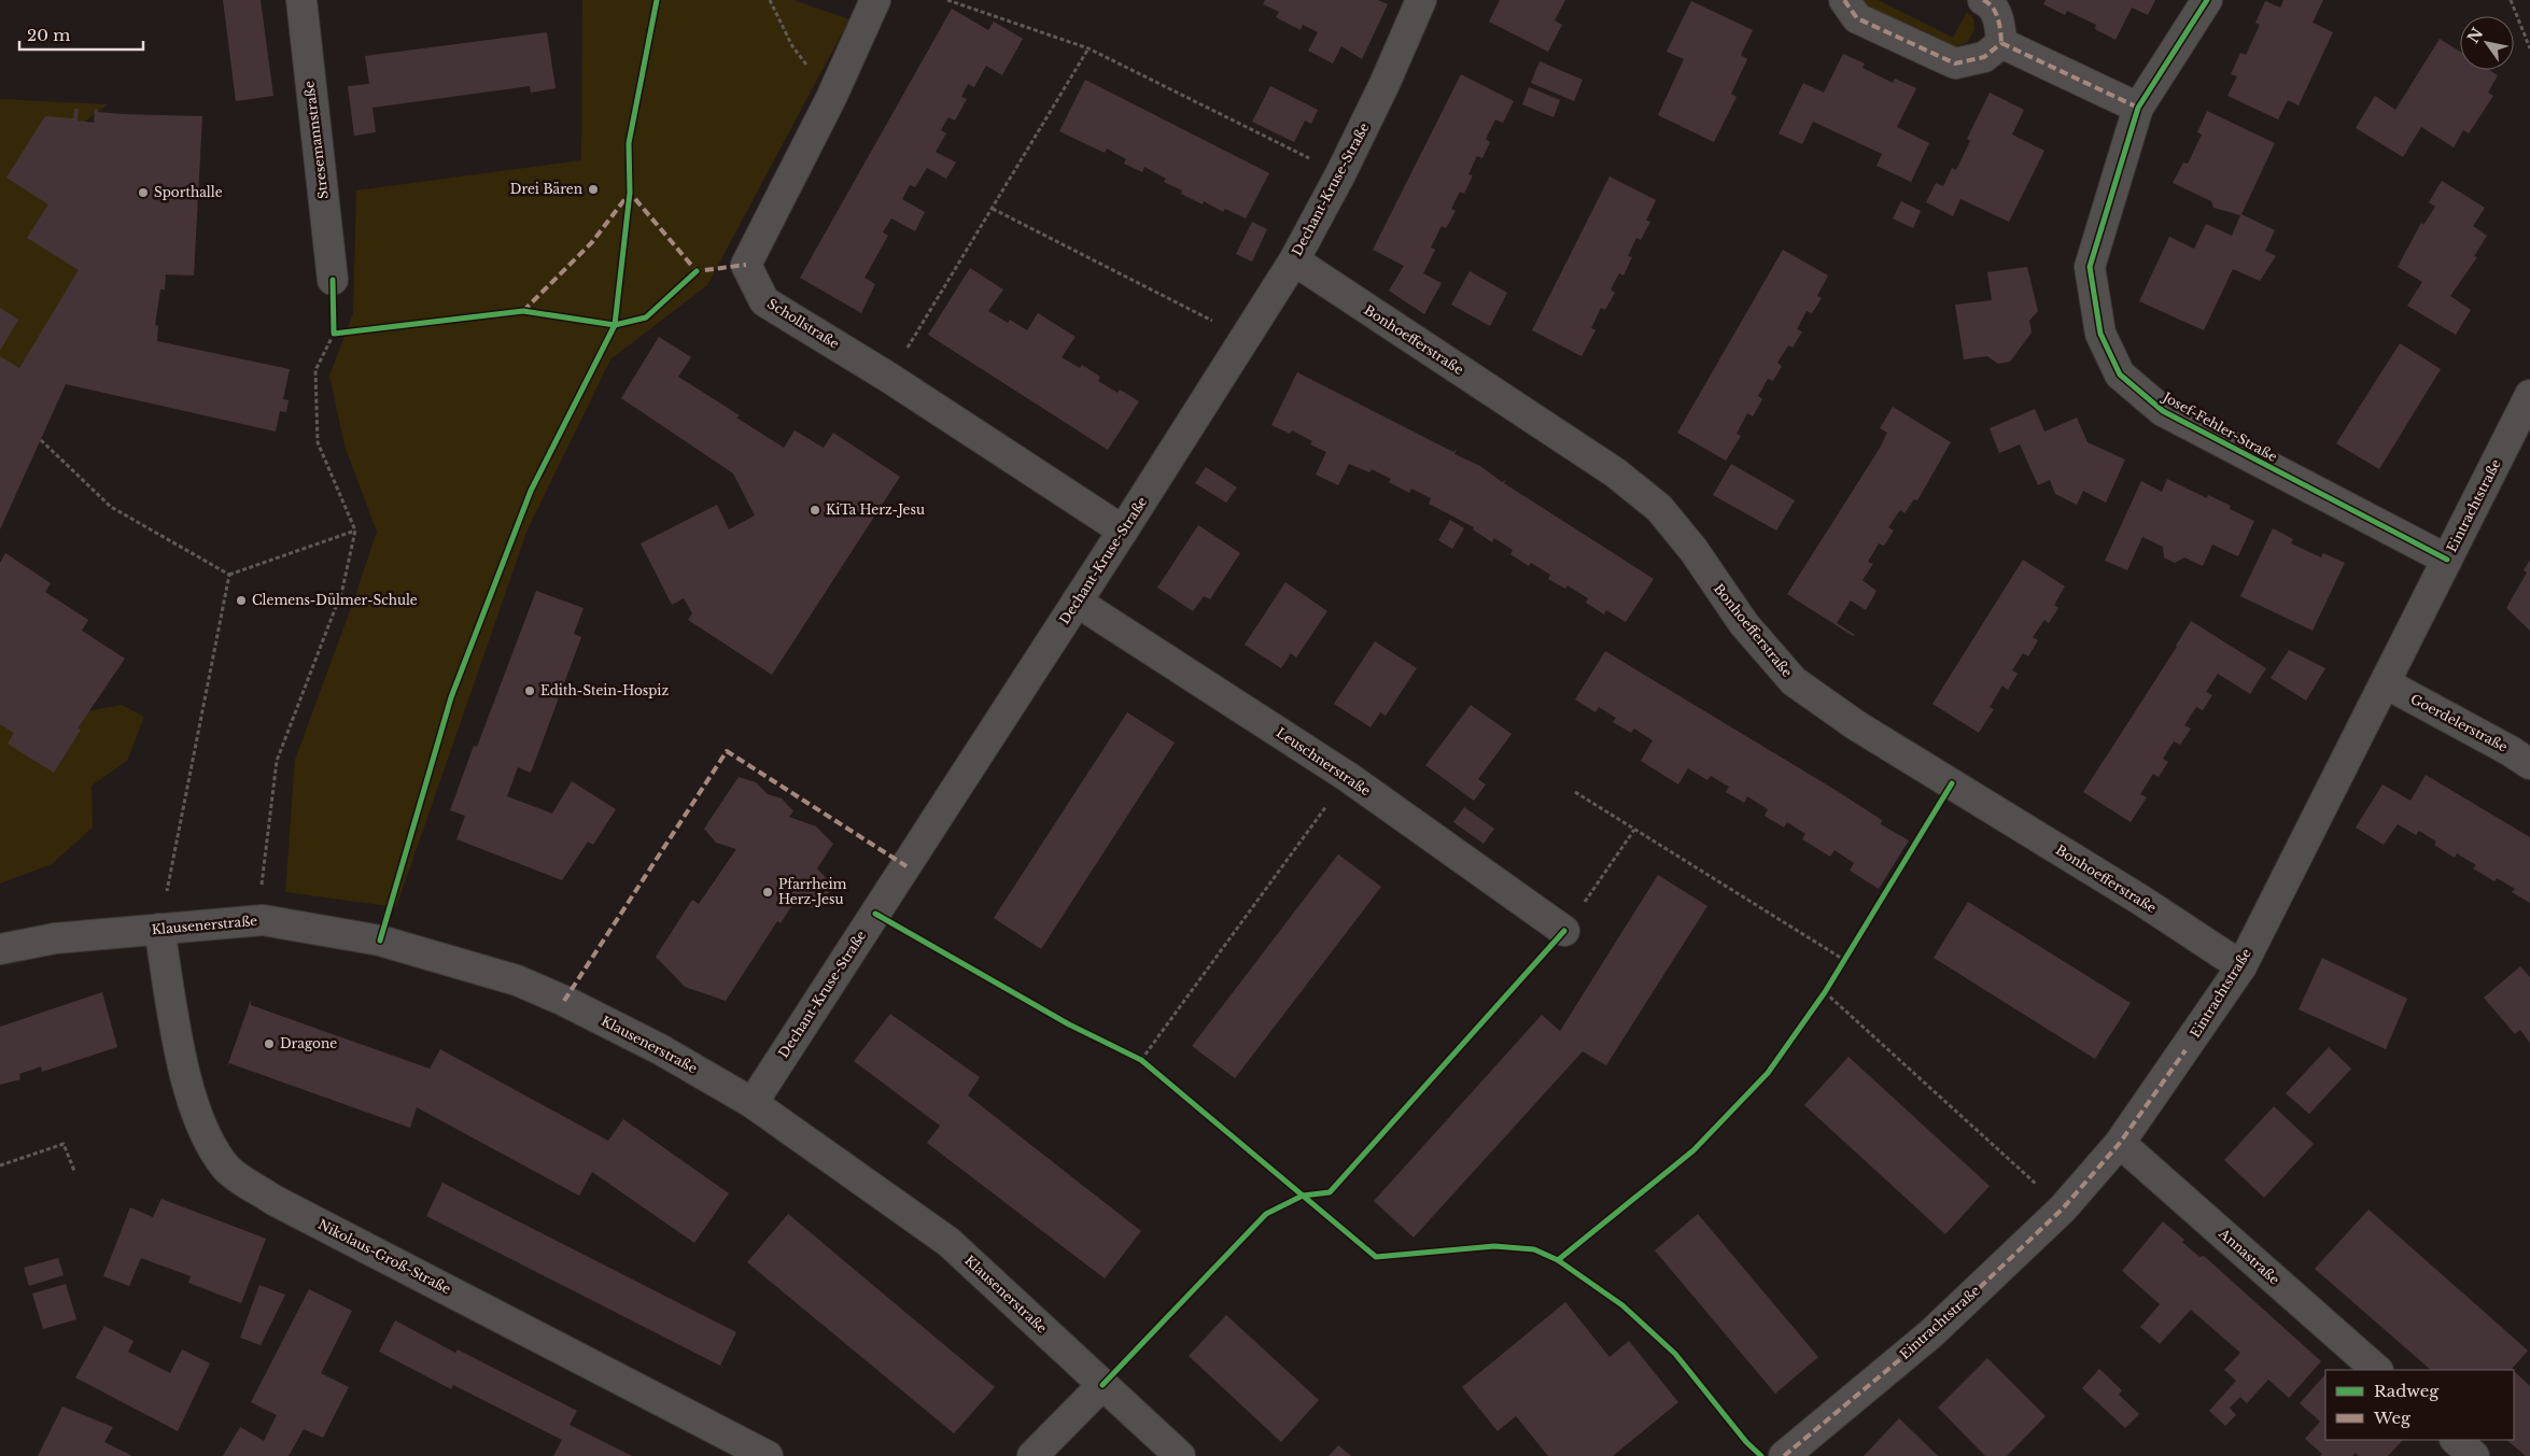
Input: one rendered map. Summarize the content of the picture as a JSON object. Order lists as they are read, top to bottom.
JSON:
{
  "streets": {
    "street": [
      "Stresemannstraße",
      "Dechant-Kruse-Straße",
      "Schollstraße",
      "Bonhoefferstraße",
      "Josef-Fehler-Straße",
      "Eintrachtstraße",
      "Goerdelerstraße",
      "Leuschnerstraße",
      "Klausenerstraße",
      "Nikolaus-Groß-Straße",
      "Annastraße"
    ]
  },
  "crossings": [
    ["Dechant-Kruse-Straße", "Schollstraße"],
    ["Dechant-Kruse-Straße", "Bonhoefferstraße"],
    ["Dechant-Kruse-Straße", "Leuschnerstraße"],
    ["Dechant-Kruse-Straße", "Klausenerstraße"],
    ["Bonhoefferstraße", "Eintrachtstraße"],
    ["Josef-Fehler-Straße", "Eintrachtstraße"],
    ["Eintrachtstraße", "Goerdelerstraße"],
    ["Eintrachtstraße", "Annastraße"],
    ["Klausenerstraße", "Nikolaus-Groß-Straße"]
  ],
  "places": [
    "Drei Bären",
    "Sporthalle",
    "KiTa Herz-Jesu",
    "Clemens-Dülmer-Schule",
    "Edith-Stein-Hospiz",
    "Pfarrheim Herz-Jesu",
    "Dragone"
  ],
  "legend": ["Radweg", "Weg"],
  "scale_bar": "20 m",
  "north": "top left"
}
